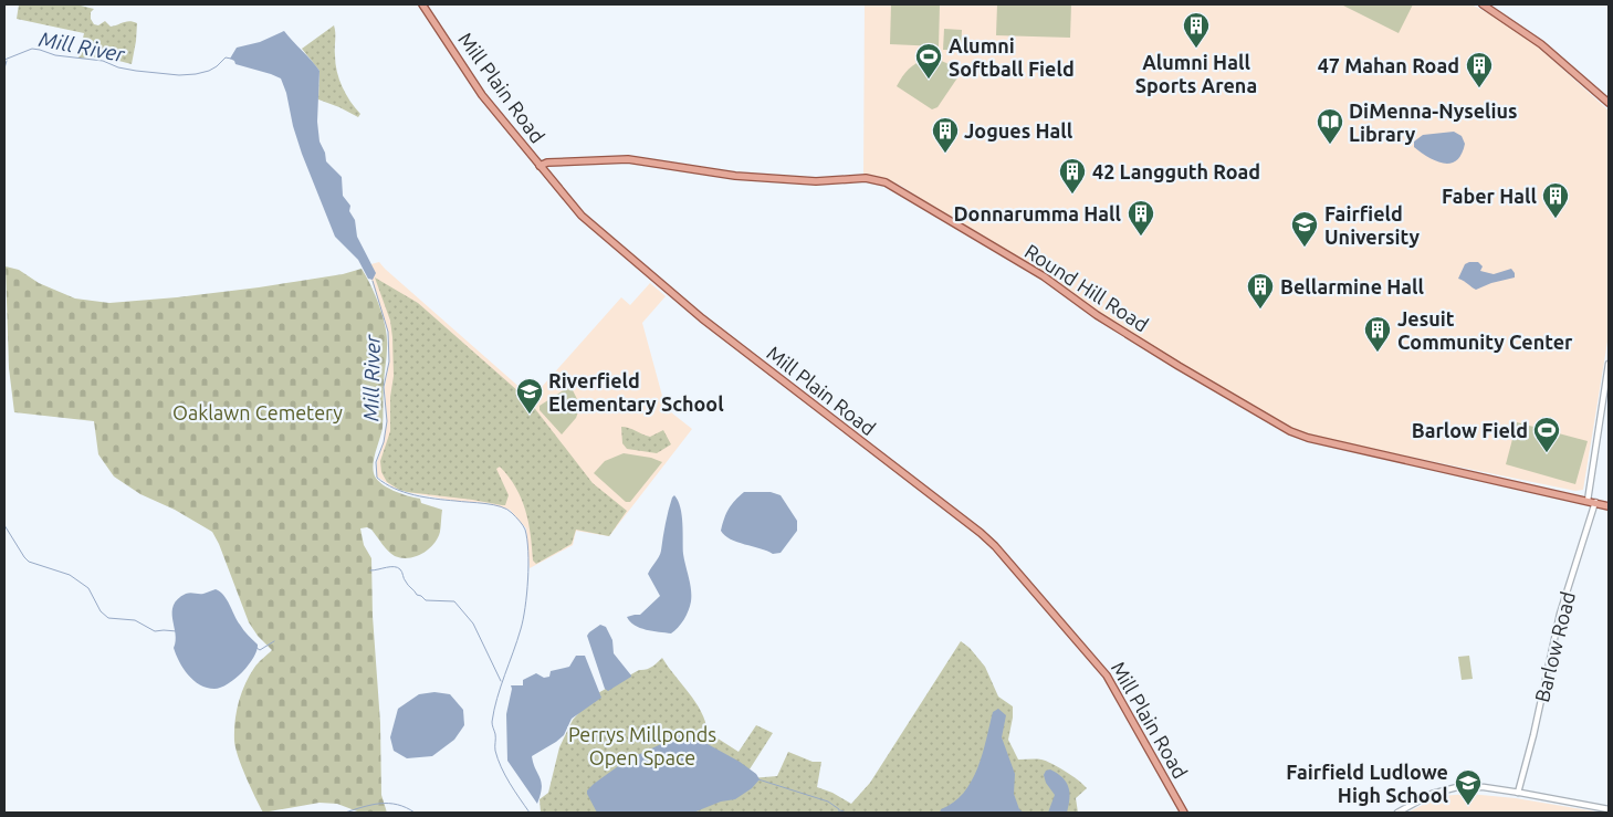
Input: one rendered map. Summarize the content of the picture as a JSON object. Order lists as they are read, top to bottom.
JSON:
{
  "streets": {
    "main road": ["Mill Plain Road", "Round Hill Road"],
    "street": ["Barlow Road"]
  },
  "crossings": [
    ["Mill Plain Road", "Round Hill Road"],
    ["Round Hill Road", "Barlow Road"]
  ],
  "water": ["Mill River"],
  "parks": ["Oaklawn Cemetery", "Perrys Millponds Open Space"],
  "places": {
    "building": [
      "Alumni Hall Sports Arena",
      "47 Mahan Road",
      "Jogues Hall",
      "42 Langguth Road",
      "Faber Hall",
      "Donnarumma Hall",
      "Bellarmine Hall",
      "Jesuit Community Center"
    ],
    "sports": ["Alumni Softball Field", "Barlow Field"],
    "library": ["DiMenna-Nyselius Library"],
    "school or university": ["Fairfield University", "Riverfield Elementary School", "Fairfield Ludlowe High School"]
  }
}
